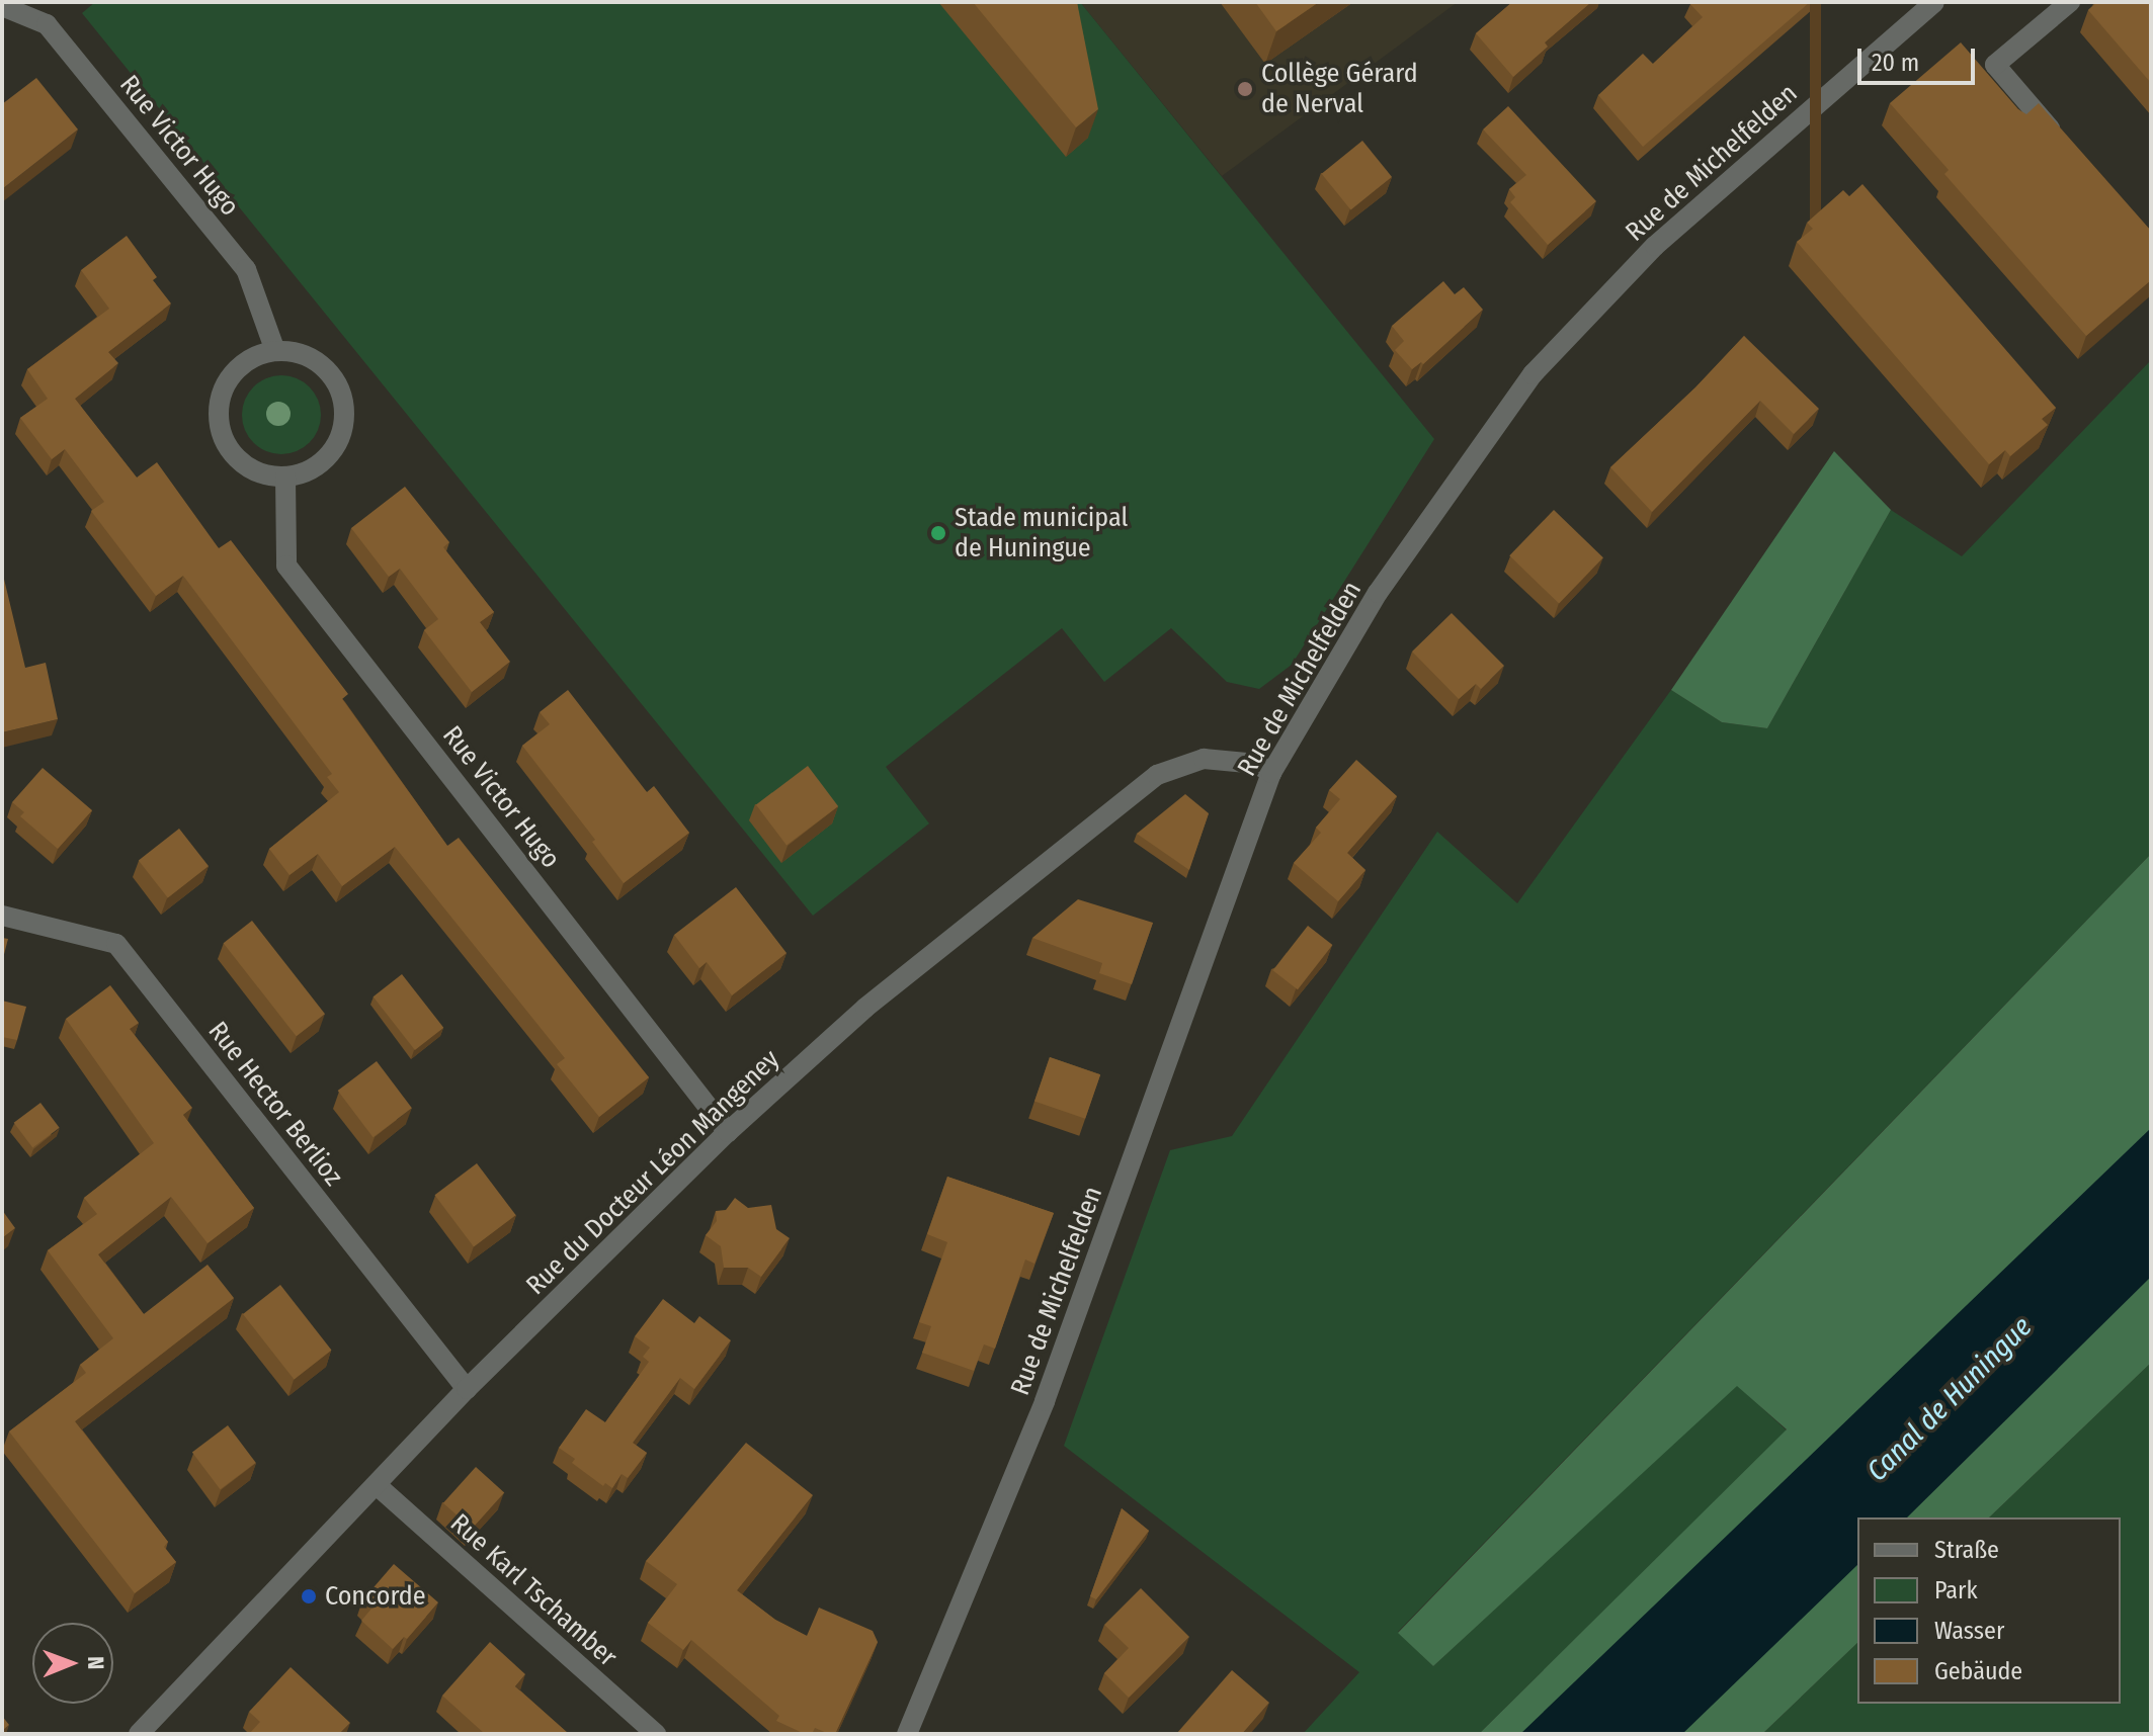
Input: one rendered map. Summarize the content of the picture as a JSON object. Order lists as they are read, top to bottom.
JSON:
{
  "streets": {
    "street": [
      "Rue Victor Hugo",
      "Rue de Michelfelden",
      "Rue Hector Berlioz",
      "Rue du Docteur Léon Mangeney",
      "Rue Karl Tschamber"
    ]
  },
  "crossings": [
    ["Rue Victor Hugo", "Rue du Docteur Léon Mangeney"],
    ["Rue de Michelfelden", "Rue du Docteur Léon Mangeney"],
    ["Rue Hector Berlioz", "Rue du Docteur Léon Mangeney"],
    ["Rue du Docteur Léon Mangeney", "Rue Karl Tschamber"]
  ],
  "water": ["Canal de Huningue"],
  "places": ["Collège Gérard de Nerval", "Stade municipal de Huningue", "Concorde"],
  "legend": [
    "Straße",
    "Park",
    "Wasser",
    "Gebäude"
  ],
  "scale_bar": "20 m",
  "north": "right"
}
